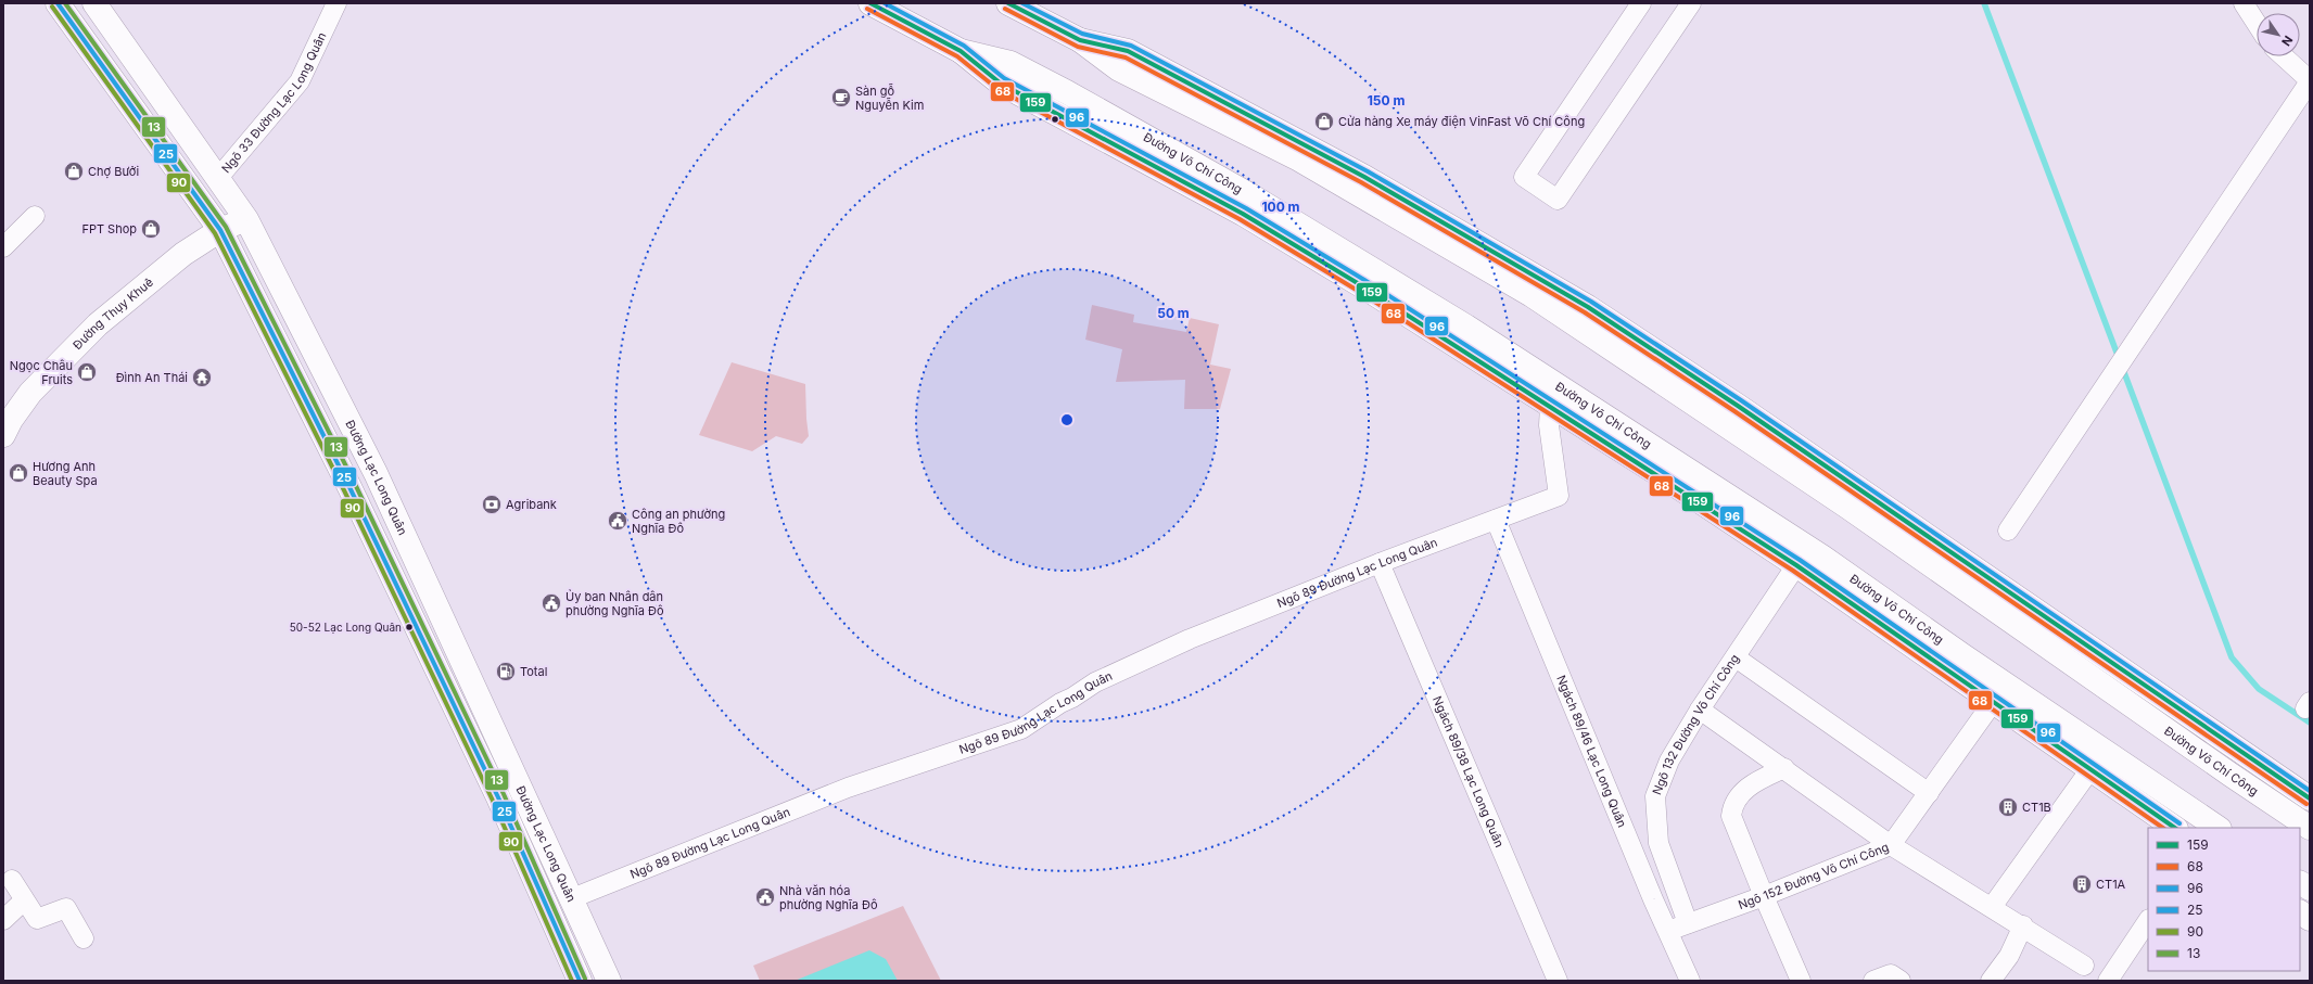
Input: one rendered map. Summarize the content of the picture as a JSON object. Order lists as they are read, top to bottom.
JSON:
{
  "streets": {
    "main road": ["Đường Võ Chí Công", "Đường Thụy Khuê", "Đường Lạc Long Quân"],
    "street": [
      "Ngõ 33 Đường Lạc Long Quân",
      "Ngõ 89 Đường Lạc Long Quân",
      "Ngõ 132 Đường Võ Chí Công",
      "Ngách 89/46 Lạc Long Quân",
      "Ngách 89/38 Lạc Long Quân",
      "Ngõ 152 Đường Võ Chí Công"
    ]
  },
  "crossings": [
    ["Ngõ 33 Đường Lạc Long Quân", "Đường Lạc Long Quân"],
    ["Đường Võ Chí Công", "Ngõ 89 Đường Lạc Long Quân"],
    ["Đường Võ Chí Công", "Ngõ 132 Đường Võ Chí Công"],
    ["Đường Võ Chí Công", "Ngõ 152 Đường Võ Chí Công"],
    ["Đường Thụy Khuê", "Đường Lạc Long Quân"],
    ["Đường Lạc Long Quân", "Ngõ 89 Đường Lạc Long Quân"],
    ["Ngõ 89 Đường Lạc Long Quân", "Ngách 89/46 Lạc Long Quân"],
    ["Ngõ 89 Đường Lạc Long Quân", "Ngách 89/38 Lạc Long Quân"],
    ["Ngõ 132 Đường Võ Chí Công", "Ngõ 152 Đường Võ Chí Công"],
    ["Ngách 89/46 Lạc Long Quân", "Ngõ 152 Đường Võ Chí Công"]
  ],
  "places": {
    "cafe": ["Sàn gỗ Nguyễn Kim"],
    "shop": [
      "Cửa hàng Xe máy điện VinFast Võ Chí Công",
      "Chợ Bưởi",
      "FPT Shop",
      "Ngọc Châu Fruits",
      "Hương Anh Beauty Spa"
    ],
    "temple": ["Đình An Thái"],
    "bank": ["Agribank"],
    "public building": ["Công an phường Nghĩa Đô", "Ủy ban Nhân dân phường Nghĩa Đô", "Nhà văn hóa phường Nghĩa Đô"],
    "other": ["50-52 Lạc Long Quân"],
    "fuel station": ["Total"],
    "building": ["CT1B", "CT1A"]
  },
  "lines": [
    "transit line 159",
    "transit line 96",
    "transit line 25",
    "transit line 13",
    "transit line 90",
    "transit line 68"
  ],
  "legend": [
    "159",
    "68",
    "96",
    "25",
    "90",
    "13"
  ],
  "north": "bottom right",
  "rings": ["150 m", "100 m", "50 m"]
}
